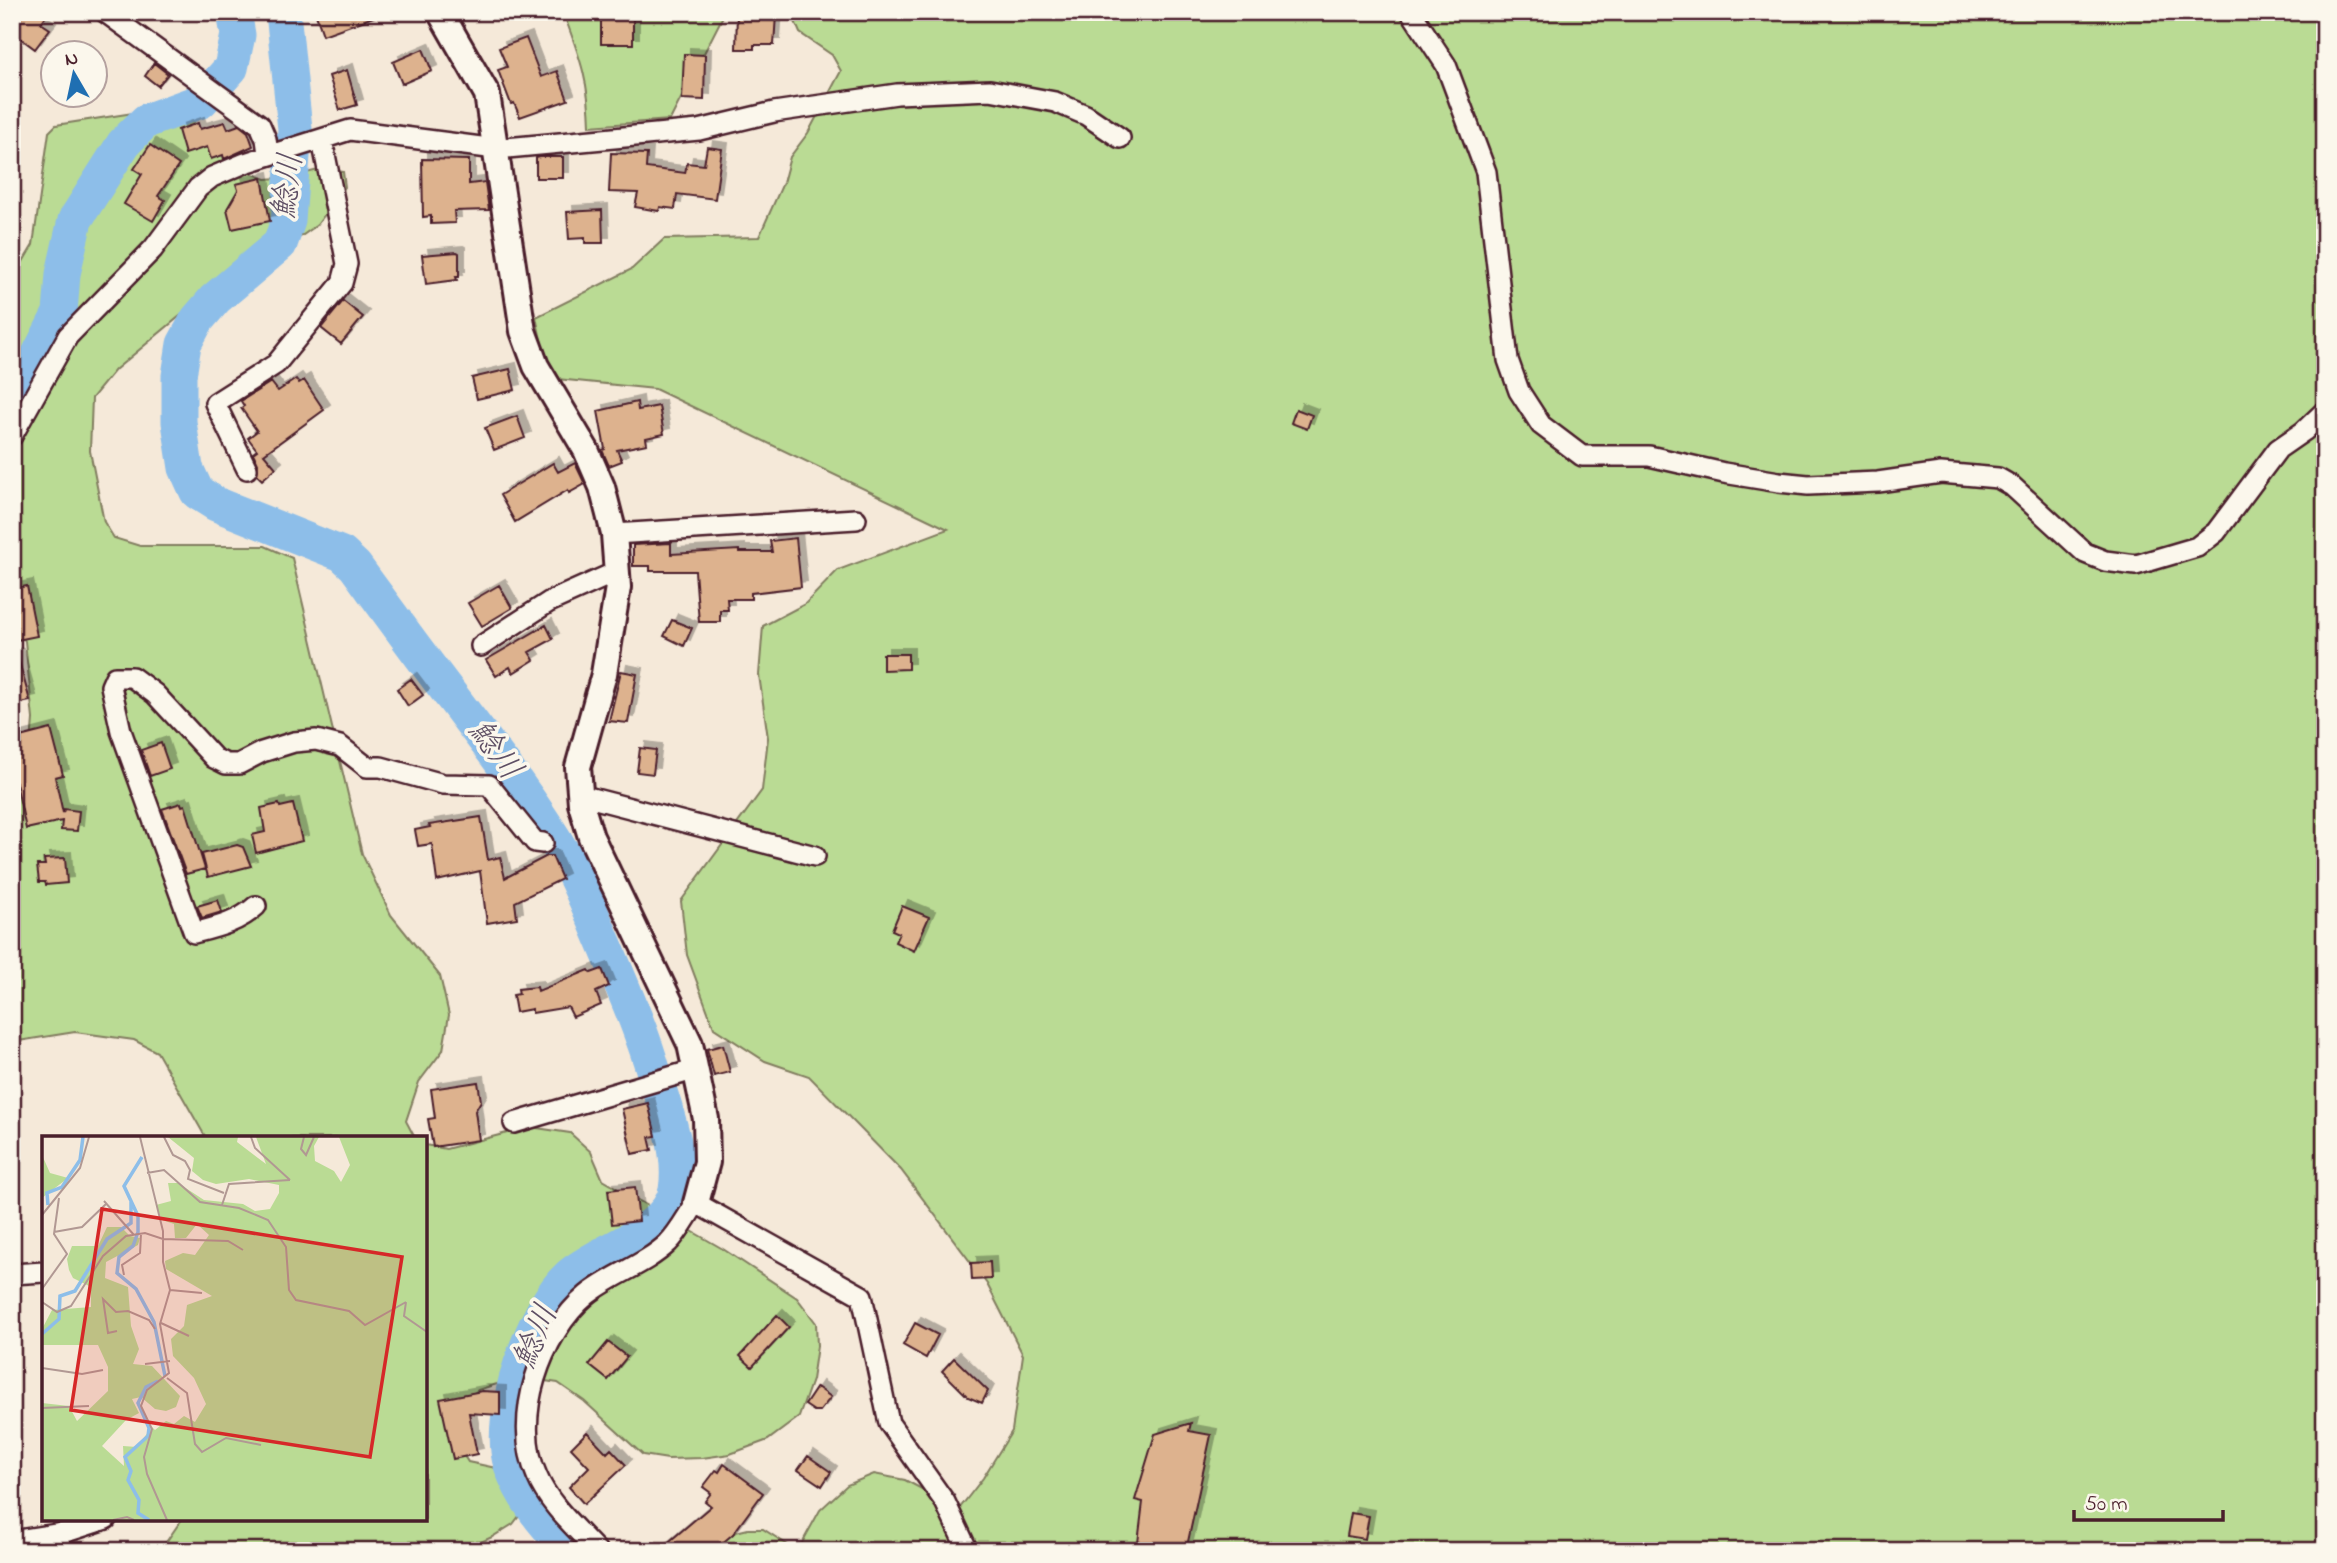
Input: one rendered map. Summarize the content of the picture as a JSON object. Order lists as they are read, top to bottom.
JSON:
{
  "water": ["鯰川"],
  "scale_bar": "50 m",
  "north": "top"
}
